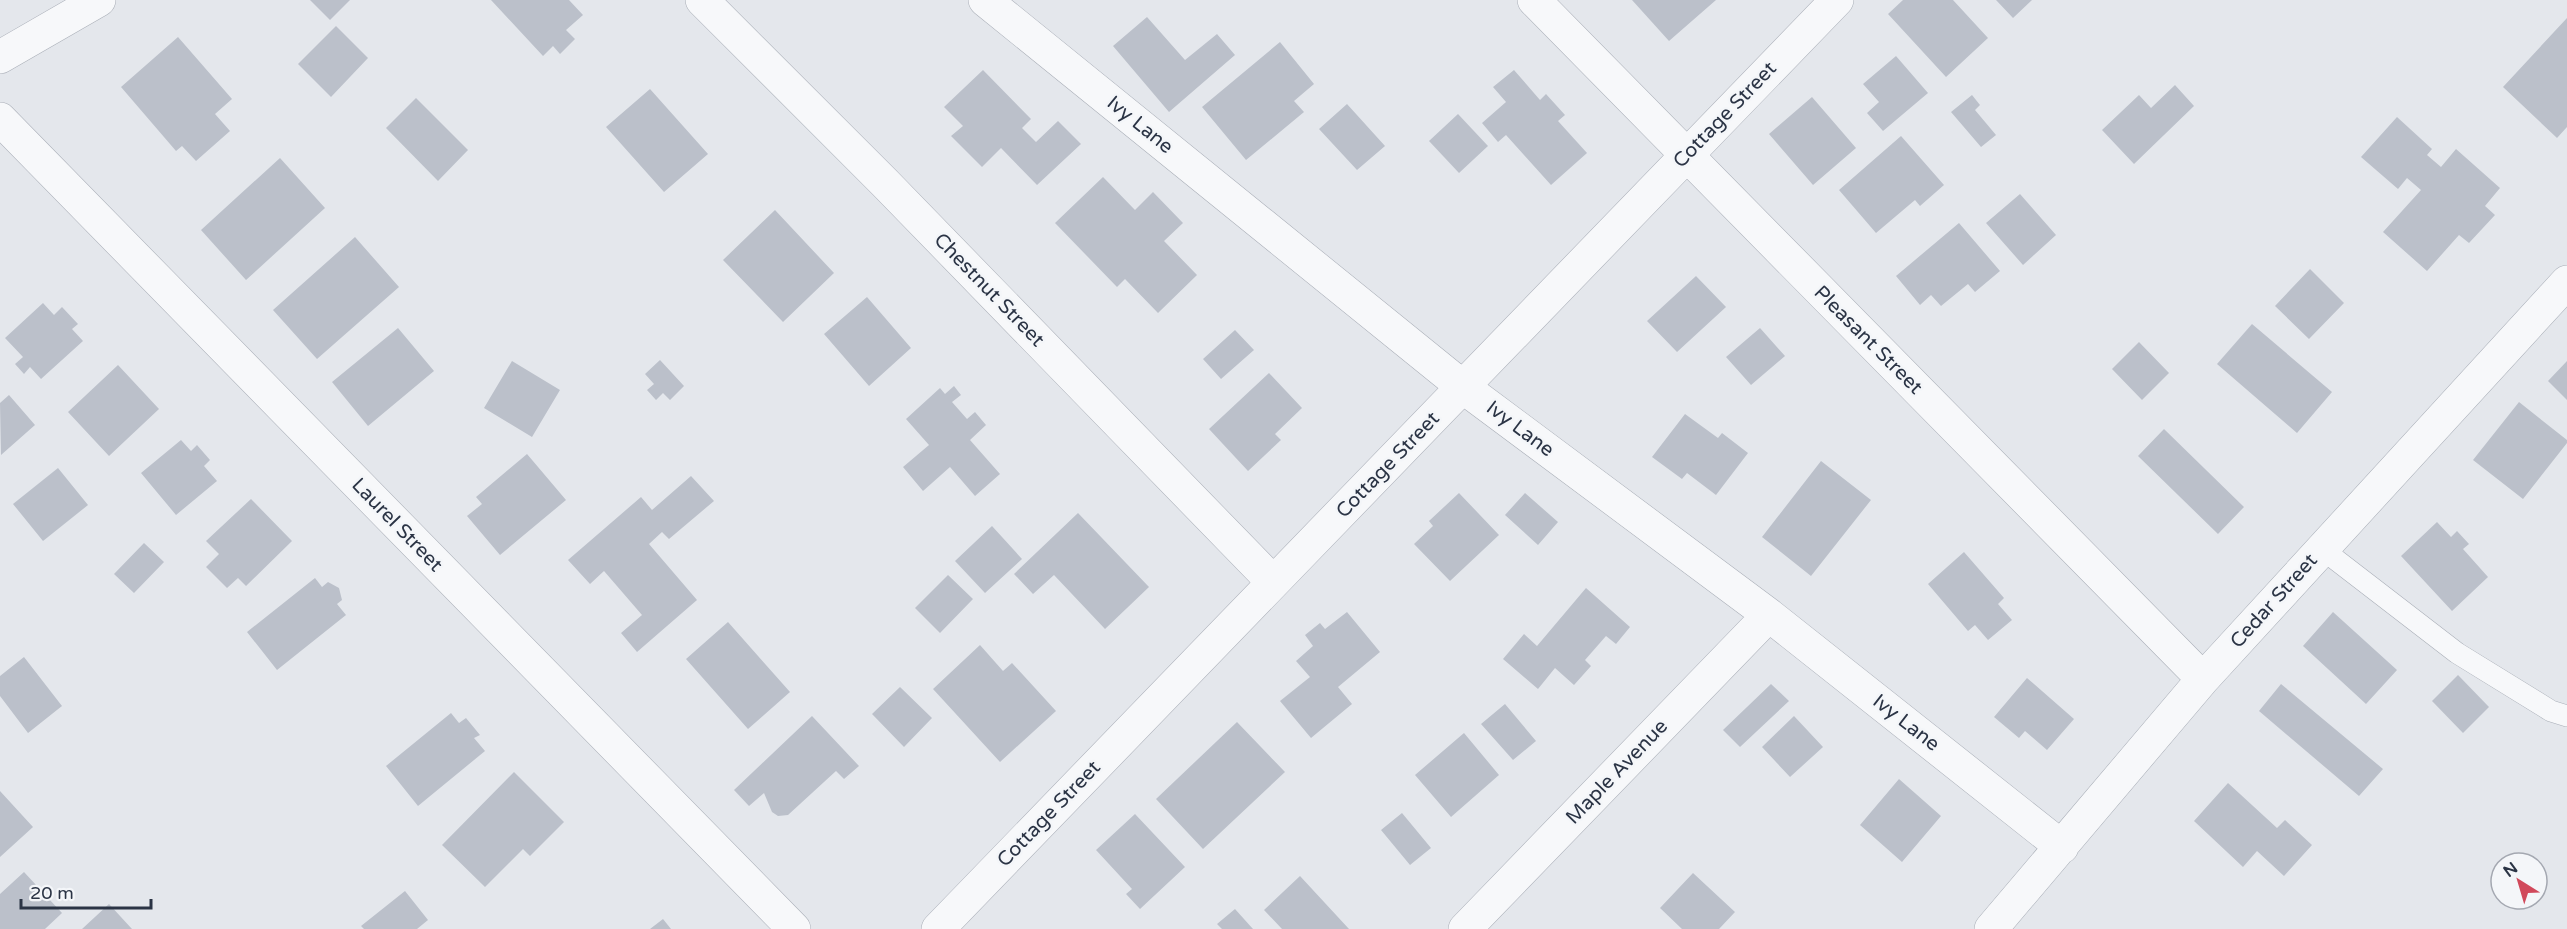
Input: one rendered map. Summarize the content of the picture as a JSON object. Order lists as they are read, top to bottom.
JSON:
{
  "streets": {
    "street": [
      "Cottage Street",
      "Ivy Lane",
      "Chestnut Street",
      "Pleasant Street",
      "Laurel Street",
      "Cedar Street",
      "Maple Avenue"
    ]
  },
  "crossings": [
    ["Cottage Street", "Ivy Lane"],
    ["Cottage Street", "Chestnut Street"],
    ["Cottage Street", "Pleasant Street"],
    ["Ivy Lane", "Cedar Street"],
    ["Ivy Lane", "Maple Avenue"],
    ["Pleasant Street", "Cedar Street"]
  ],
  "scale_bar": "20 m",
  "north": "top left"
}
